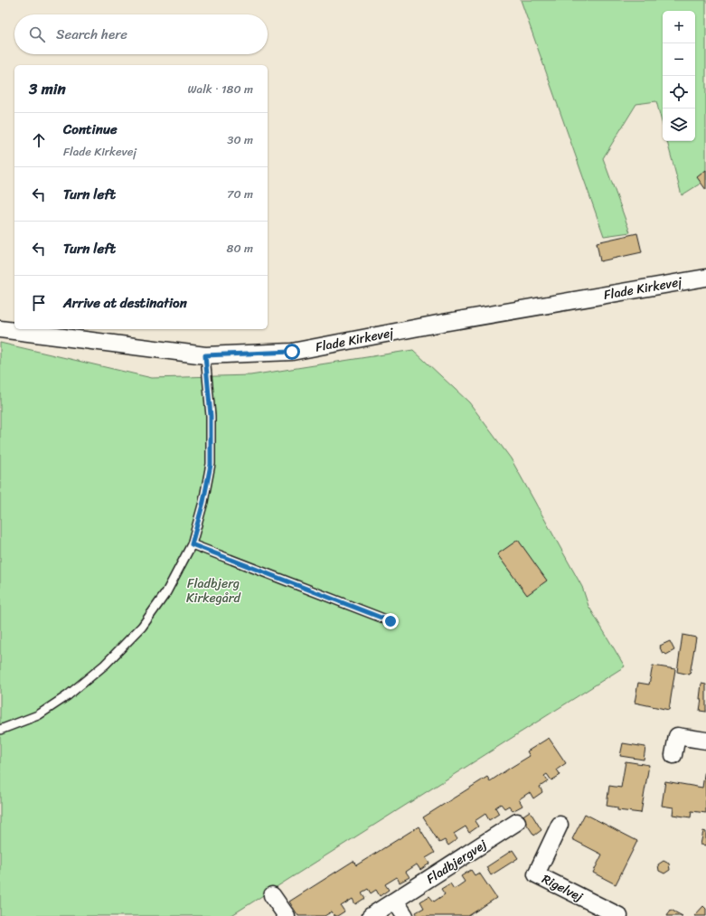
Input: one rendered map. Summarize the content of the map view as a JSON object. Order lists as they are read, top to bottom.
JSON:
{
  "streets": {
    "street": ["Flade Kirkevej", "Fladbjergvej", "Rigelvej"]
  },
  "parks": ["Fladbjerg Kirkegård"],
  "page": {
    "map_buttons": ["+", "−"],
    "search": "Search here",
    "heading": ["3 min", "Walk · 180 m"],
    "list": [
      ["Continue", "Flade Kirkevej", "30 m"],
      ["Turn left", "70 m"],
      ["Turn left", "80 m"],
      "Arrive at destination"
    ]
  }
}
